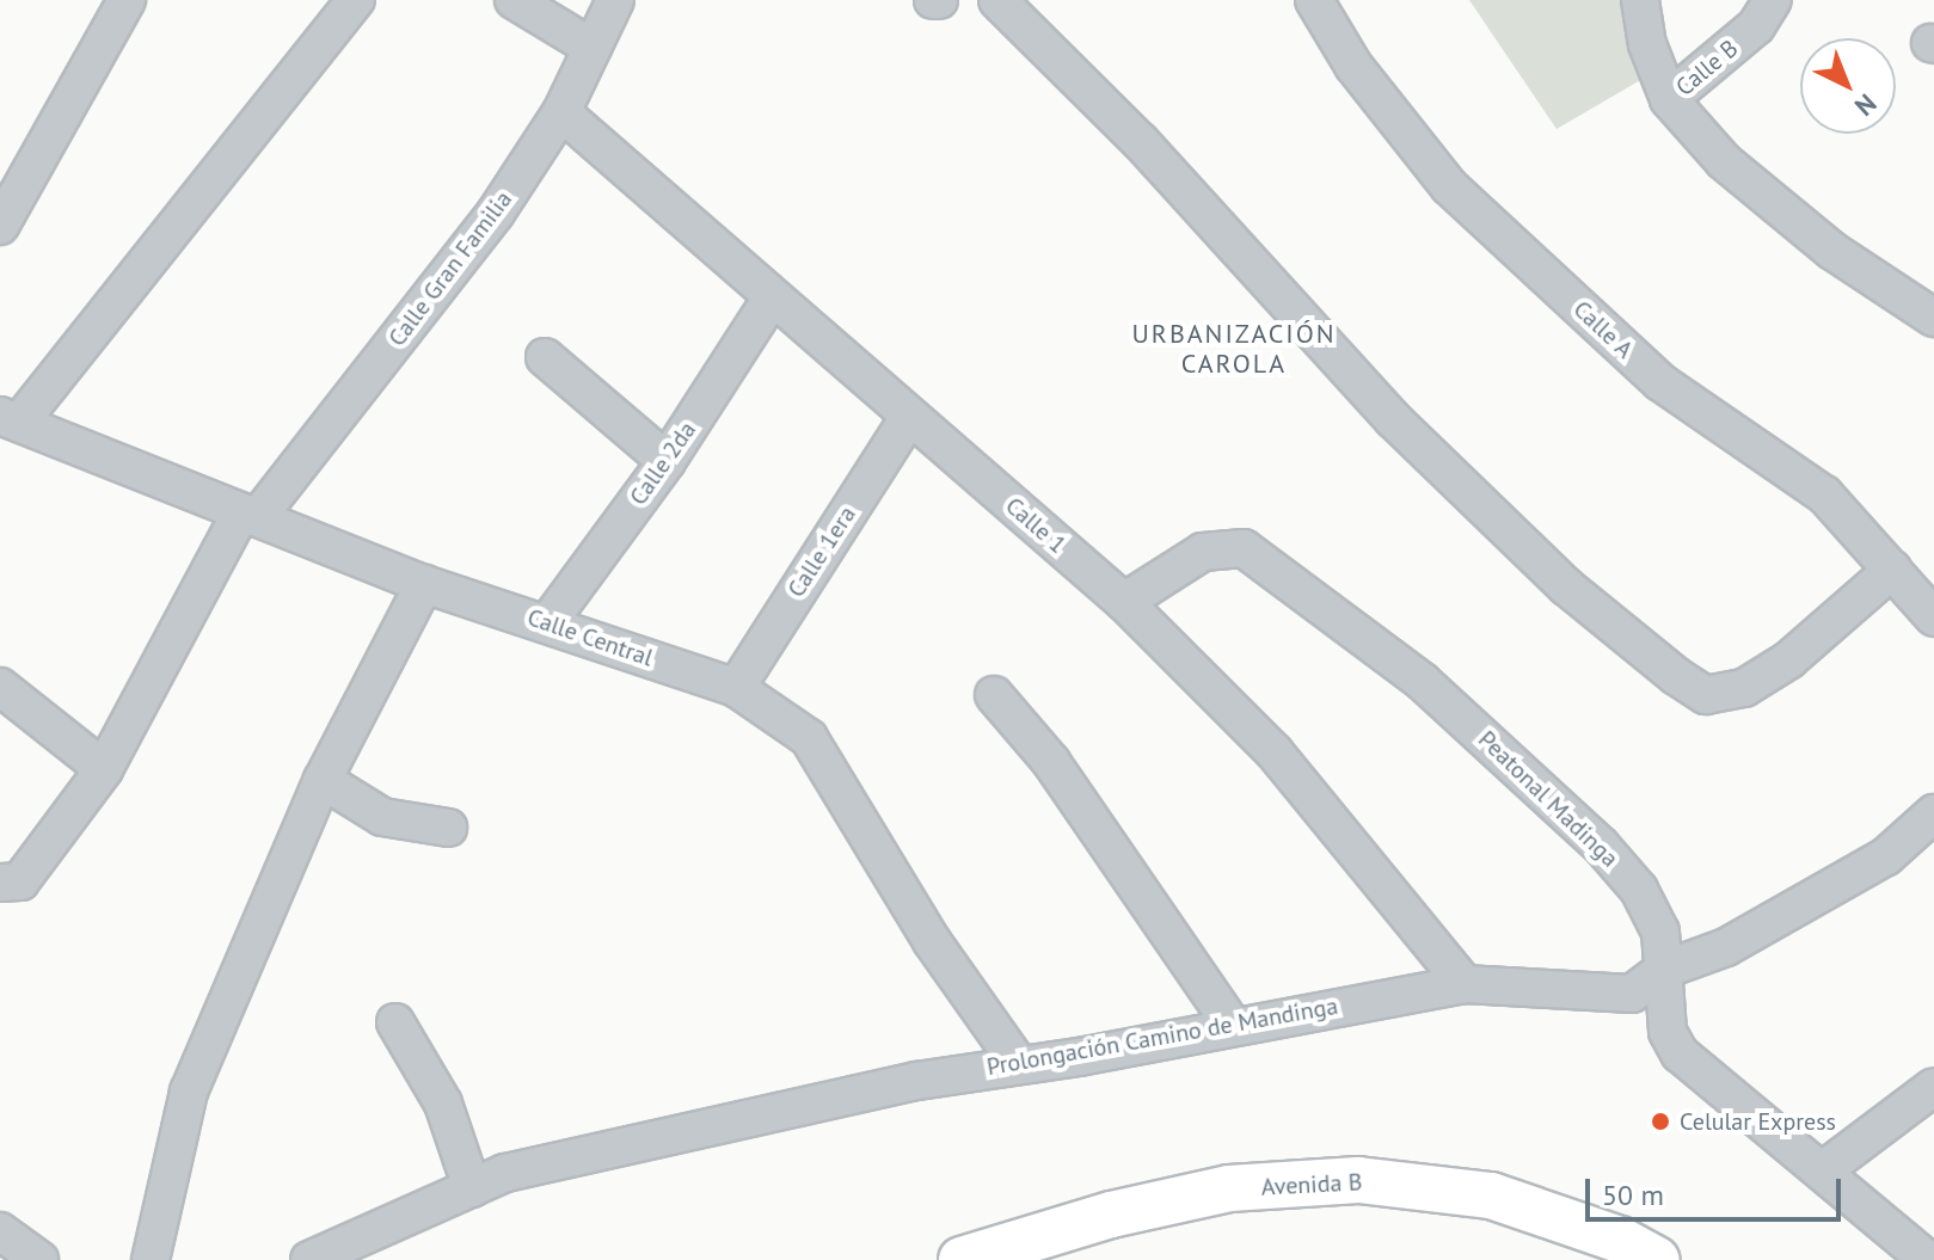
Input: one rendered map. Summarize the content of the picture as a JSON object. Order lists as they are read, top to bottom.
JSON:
{
  "streets": {
    "main road": ["Avenida B"],
    "street": [
      "Calle B",
      "Calle Gran Familia",
      "Calle A",
      "Calle 2da",
      "Calle 1",
      "Calle 1era",
      "Calle Central",
      "Peatonal Madinga",
      "Prolongación Camino de Mandinga"
    ]
  },
  "crossings": [
    ["Calle Gran Familia", "Calle 1"],
    ["Calle Gran Familia", "Calle Central"],
    ["Calle 2da", "Calle 1"],
    ["Calle 2da", "Calle Central"],
    ["Calle 1", "Calle 1era"],
    ["Calle 1", "Peatonal Madinga"],
    ["Calle 1", "Prolongación Camino de Mandinga"],
    ["Calle 1era", "Calle Central"],
    ["Calle Central", "Prolongación Camino de Mandinga"],
    ["Peatonal Madinga", "Prolongación Camino de Mandinga"]
  ],
  "districts": ["URBANIZACIÓN CAROLA"],
  "places": ["Celular Express"],
  "scale_bar": "50 m",
  "north": "bottom right"
}
